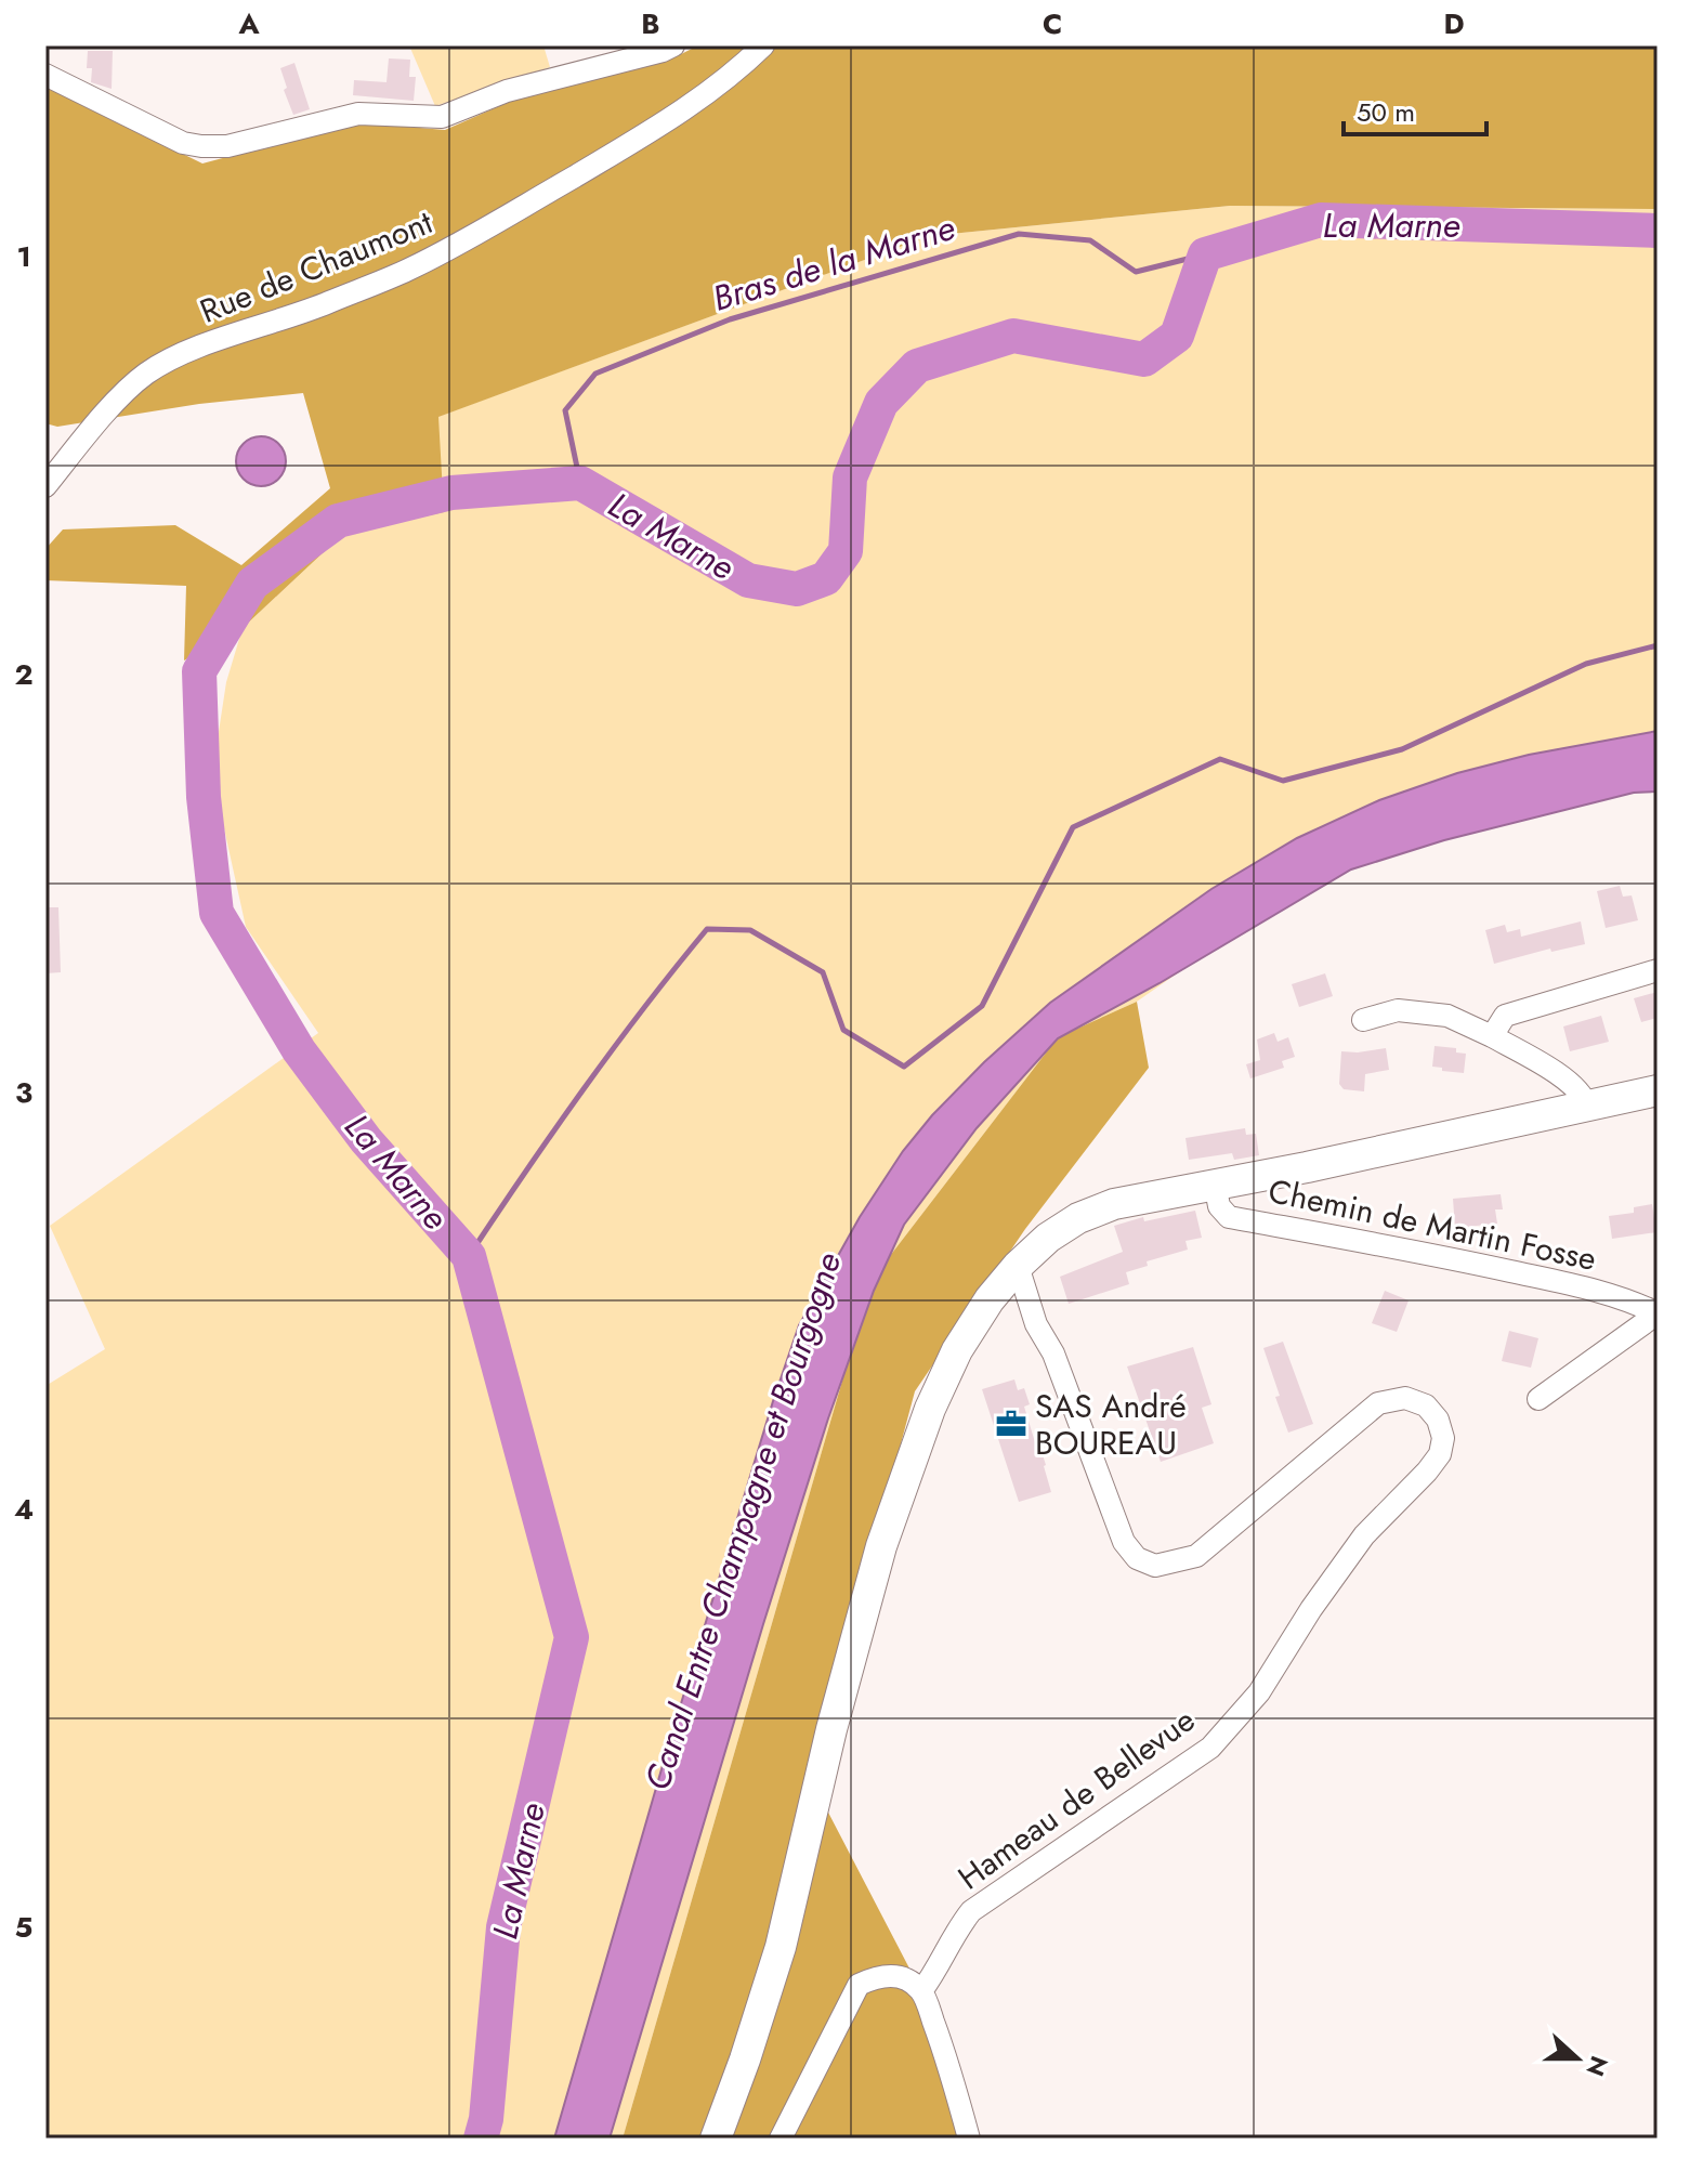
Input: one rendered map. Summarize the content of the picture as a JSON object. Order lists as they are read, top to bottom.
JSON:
{
  "streets": {
    "street": ["Rue de Chaumont", "Chemin de Martin Fosse", "Hameau de Bellevue"]
  },
  "water": ["La Marne", "Bras de la Marne", "Canal Entre Champagne et Bourgogne"],
  "places": {
    "office": ["SAS André BOUREAU"]
  },
  "scale_bar": "50 m",
  "north": "right",
  "grid": {
    "columns": [
      "A",
      "B",
      "C",
      "D"
    ],
    "rows": [
      "1",
      "2",
      "3",
      "4",
      "5"
    ]
  }
}
